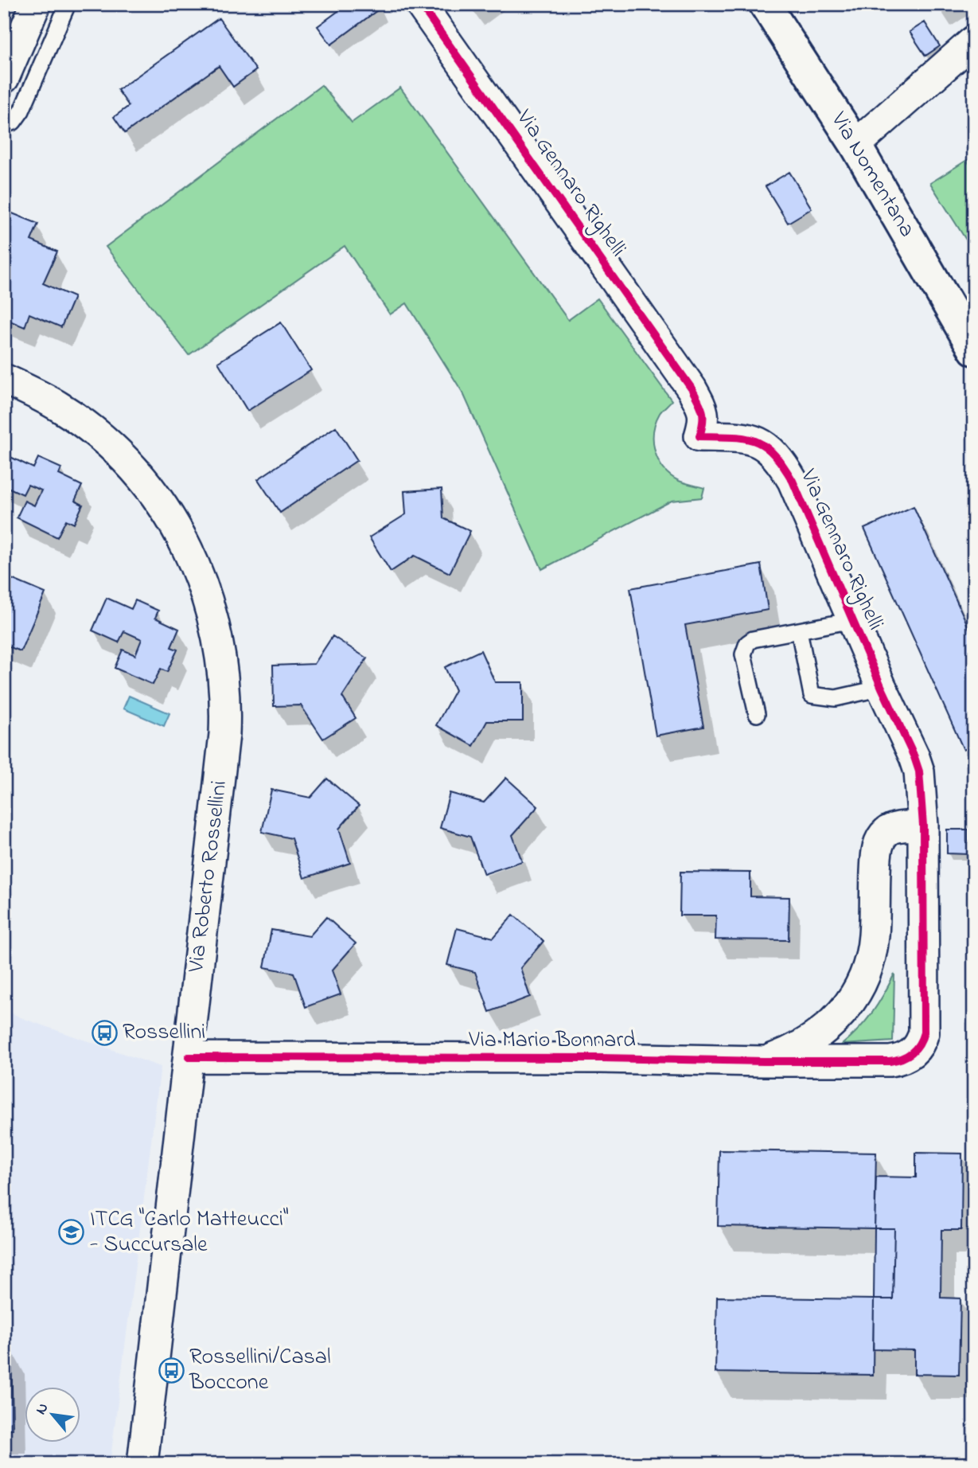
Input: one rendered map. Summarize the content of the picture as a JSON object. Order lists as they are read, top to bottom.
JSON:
{
  "streets": {
    "main road": ["Via Nomentana"],
    "street": ["Via Gennaro Righelli", "Via Roberto Rossellini", "Via Mario Bonnard"]
  },
  "crossings": [
    ["Via Gennaro Righelli", "Via Mario Bonnard"],
    ["Via Roberto Rossellini", "Via Mario Bonnard"]
  ],
  "places": {
    "bus stop": ["Rossellini", "Rossellini/Casal Boccone"],
    "school or university": ["ITCG \"Carlo Matteucci\" - Succursale"]
  },
  "north": "top left"
}
